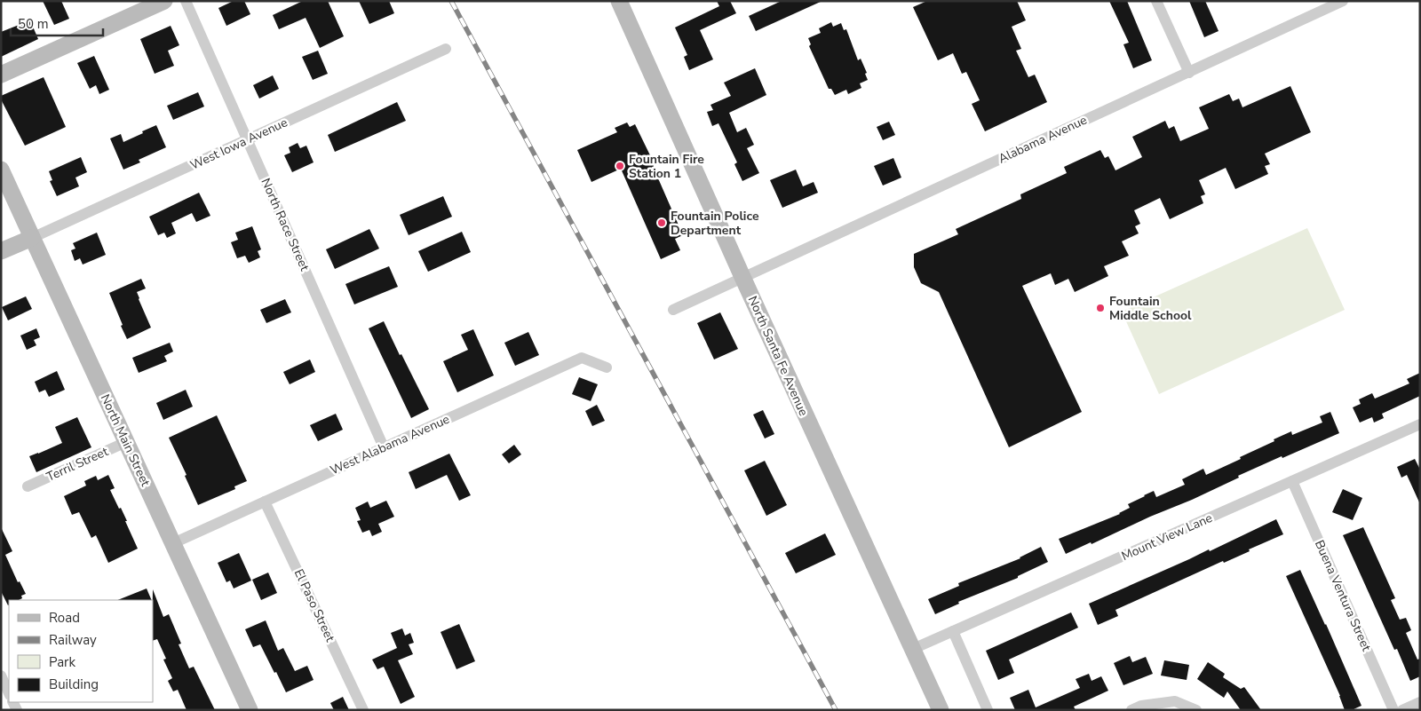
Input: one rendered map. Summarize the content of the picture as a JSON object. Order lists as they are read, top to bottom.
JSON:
{
  "streets": {
    "main road": ["North Santa Fe Avenue", "North Main Street"],
    "street": [
      "Alabama Avenue",
      "West Iowa Avenue",
      "North Race Street",
      "West Alabama Avenue",
      "Terril Street",
      "Mount View Lane",
      "Buena Ventura Street",
      "El Paso Street"
    ]
  },
  "crossings": [
    ["Alabama Avenue", "North Santa Fe Avenue"],
    ["West Iowa Avenue", "North Race Street"],
    ["West Iowa Avenue", "North Main Street"],
    ["North Race Street", "West Alabama Avenue"],
    ["North Santa Fe Avenue", "Mount View Lane"],
    ["North Main Street", "West Alabama Avenue"],
    ["North Main Street", "Terril Street"],
    ["West Alabama Avenue", "El Paso Street"],
    ["Mount View Lane", "Buena Ventura Street"]
  ],
  "places": ["Fountain Fire Station 1", "Fountain Police Department", "Fountain Middle School"],
  "legend": [
    "Road",
    "Railway",
    "Park",
    "Building"
  ],
  "scale_bar": "50 m"
}
